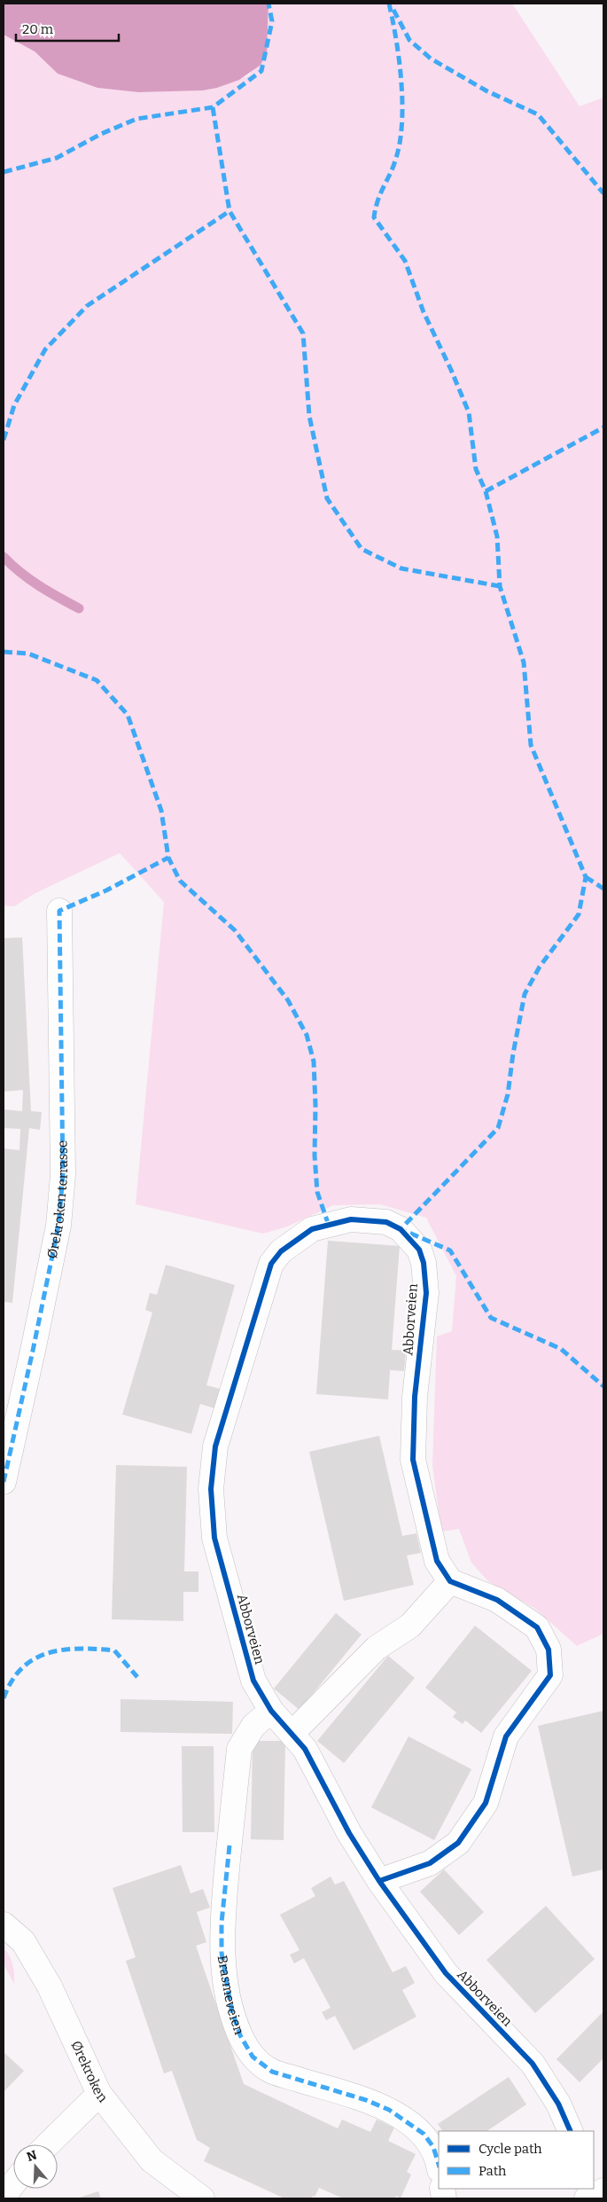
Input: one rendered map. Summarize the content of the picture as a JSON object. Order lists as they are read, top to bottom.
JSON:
{
  "streets": {
    "street": [
      "Ørekroken terrasse",
      "Abborveien",
      "Brasmeveien",
      "Ørekroken"
    ]
  },
  "crossings": [
    ["Abborveien", "Brasmeveien"]
  ],
  "legend": ["Cycle path", "Path"],
  "scale_bar": "20 m",
  "north": "top"
}
